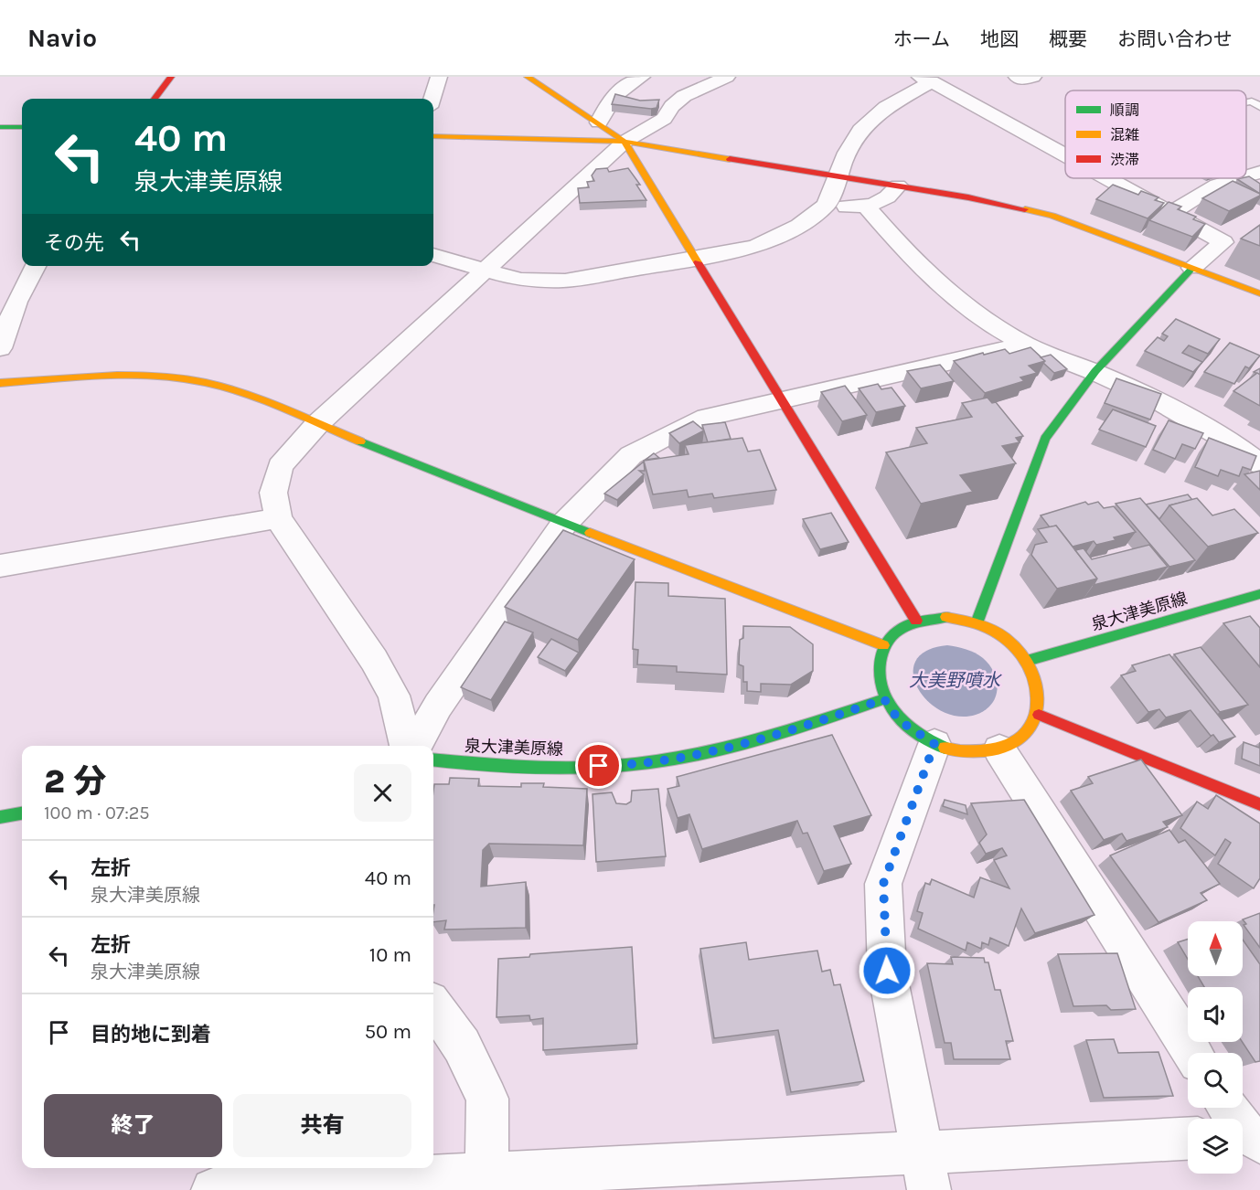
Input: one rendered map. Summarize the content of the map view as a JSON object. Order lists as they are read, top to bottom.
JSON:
{
  "streets": {
    "street": ["泉大津美原線"]
  },
  "water": ["大美野噴水"],
  "legend": ["順調", "混雑", "渋滞"],
  "north": "top",
  "page": {
    "header": "Navio",
    "nav": [
      "ホーム",
      "地図",
      "概要",
      "お問い合わせ"
    ],
    "turn": ["40 m", "泉大津美原線"],
    "then": "その先",
    "heading": ["2 分", "100 m · 07:25"],
    "list": [
      {
        "name": "左折",
        "note": "泉大津美原線",
        "value": "40 m"
      },
      {
        "name": "左折",
        "note": "泉大津美原線",
        "value": "10 m"
      },
      {
        "name": "目的地に到着",
        "value": "50 m"
      }
    ],
    "buttons": ["終了", "共有"]
  }
}
